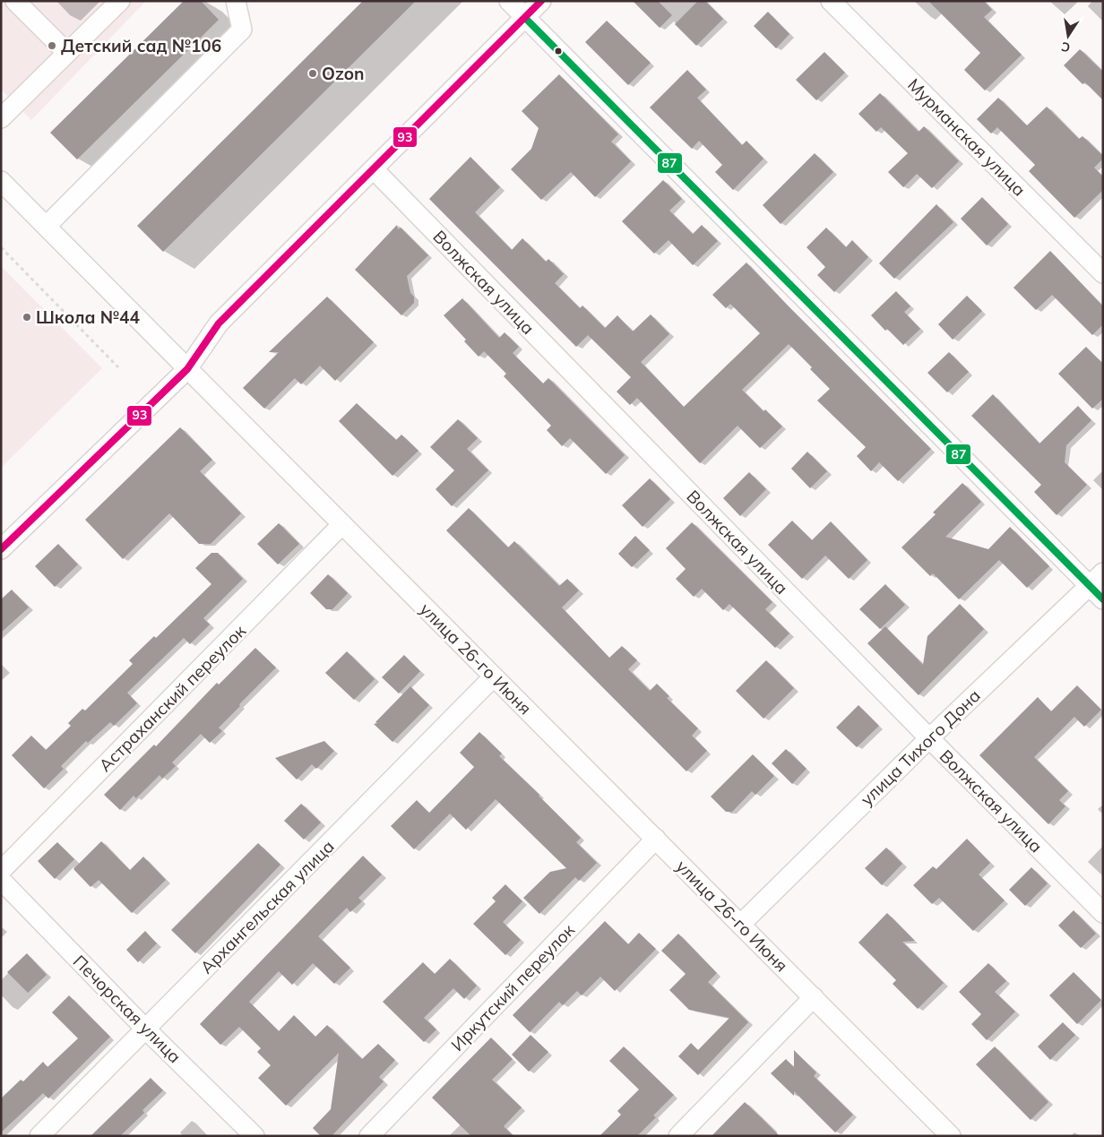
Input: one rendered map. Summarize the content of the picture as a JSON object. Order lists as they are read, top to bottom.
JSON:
{
  "streets": {
    "street": [
      "Мурманская улица",
      "Волжская улица",
      "улица 26-го Июня",
      "Астраханский переулок",
      "улица Тихого Дона",
      "Архангельская улица",
      "Иркутский переулок",
      "Печорская улица"
    ]
  },
  "crossings": [
    ["Волжская улица", "улица Тихого Дона"],
    ["улица 26-го Июня", "Астраханский переулок"],
    ["улица 26-го Июня", "улица Тихого Дона"],
    ["улица 26-го Июня", "Архангельская улица"],
    ["улица 26-го Июня", "Иркутский переулок"],
    ["Архангельская улица", "Печорская улица"]
  ],
  "places": ["Детский сад №106", "Ozon", "Школа №44"],
  "lines": ["transit line 93", "transit line 87"],
  "north": "bottom"
}
